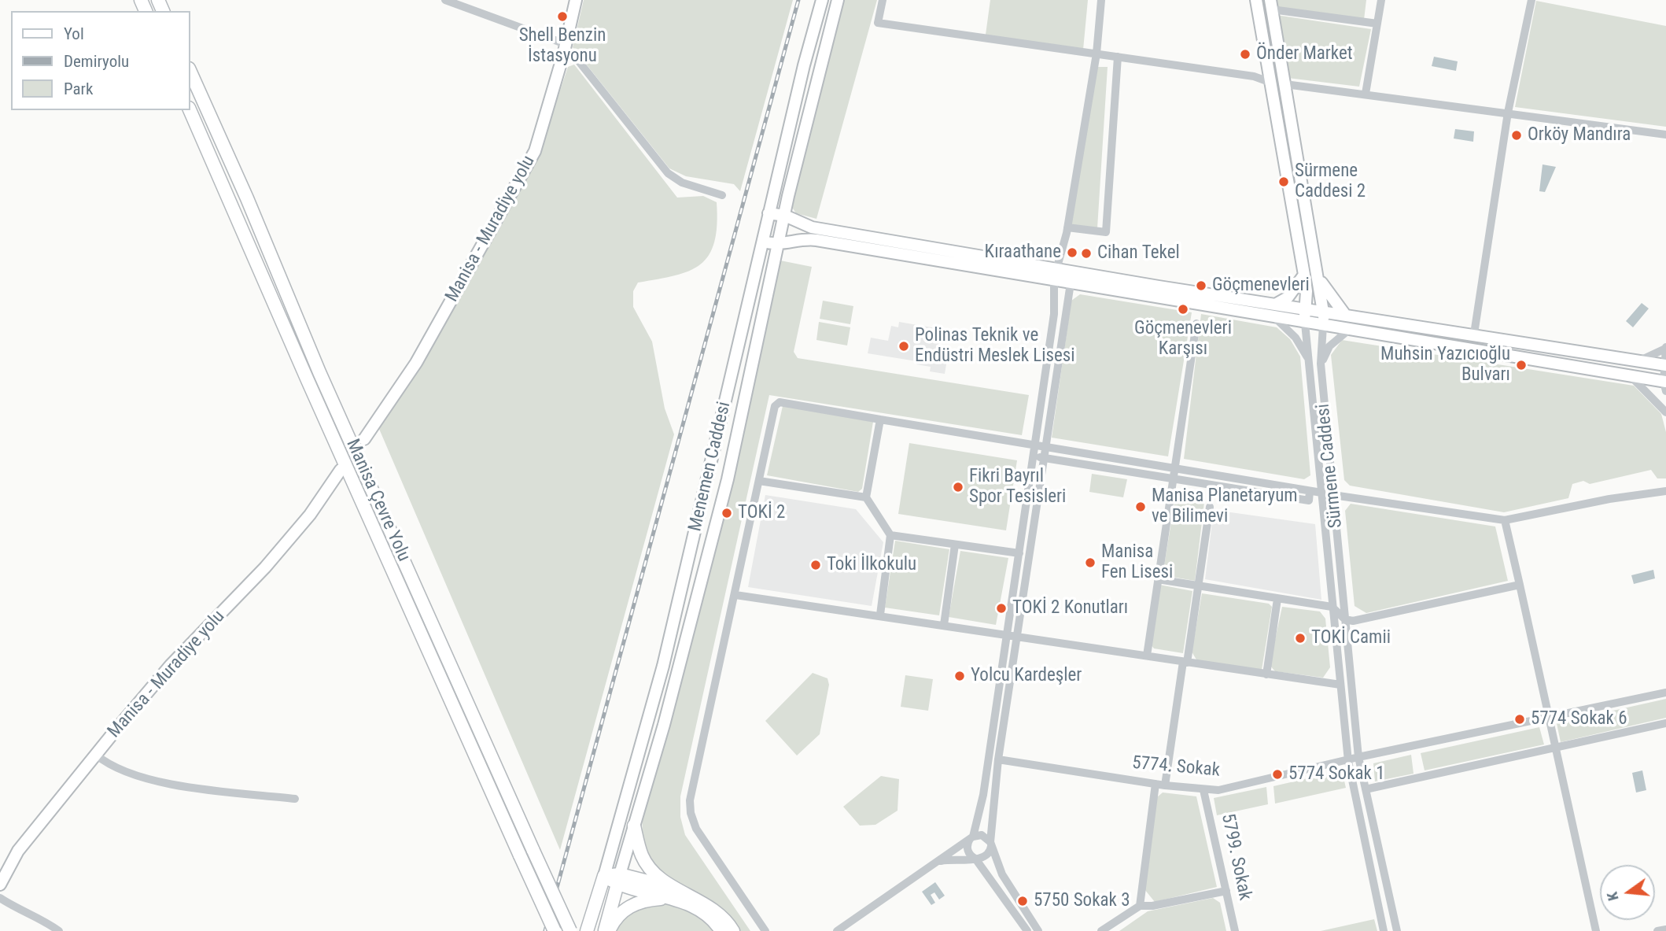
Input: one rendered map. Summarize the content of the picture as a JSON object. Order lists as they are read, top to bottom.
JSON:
{
  "streets": {
    "highway": ["Menemen Caddesi", "Manisa Çevre Yolu"],
    "main road": ["Manisa - Muradiye yolu", "Sürmene Caddesi"],
    "street": ["5774. Sokak", "5799. Sokak"]
  },
  "crossings": [
    ["Sürmene Caddesi", "5774. Sokak"],
    ["5774. Sokak", "5799. Sokak"]
  ],
  "places": [
    "Shell Benzin İstasyonu",
    "Önder Market",
    "Orköy Mandıra",
    "Sürmene Caddesi 2",
    "Kıraathane",
    "Cihan Tekel",
    "Göçmenevleri",
    "Göçmenevleri Karşısı",
    "Polinas Teknik ve Endüstri Meslek Lisesi",
    "Muhsin Yazıcıoğlu Bulvarı",
    "Fikri Bayrıl Spor Tesisleri",
    "Manisa Planetaryum ve Bilimevi",
    "TOKİ 2",
    "Manisa Fen Lisesi",
    "Toki İlkokulu",
    "TOKİ 2 Konutları",
    "TOKİ Camii",
    "Yolcu Kardeşler",
    "5774 Sokak 6",
    "5774 Sokak 1",
    "5750 Sokak 3"
  ],
  "legend": ["Yol", "Demiryolu", "Park"],
  "north": "left"
}
